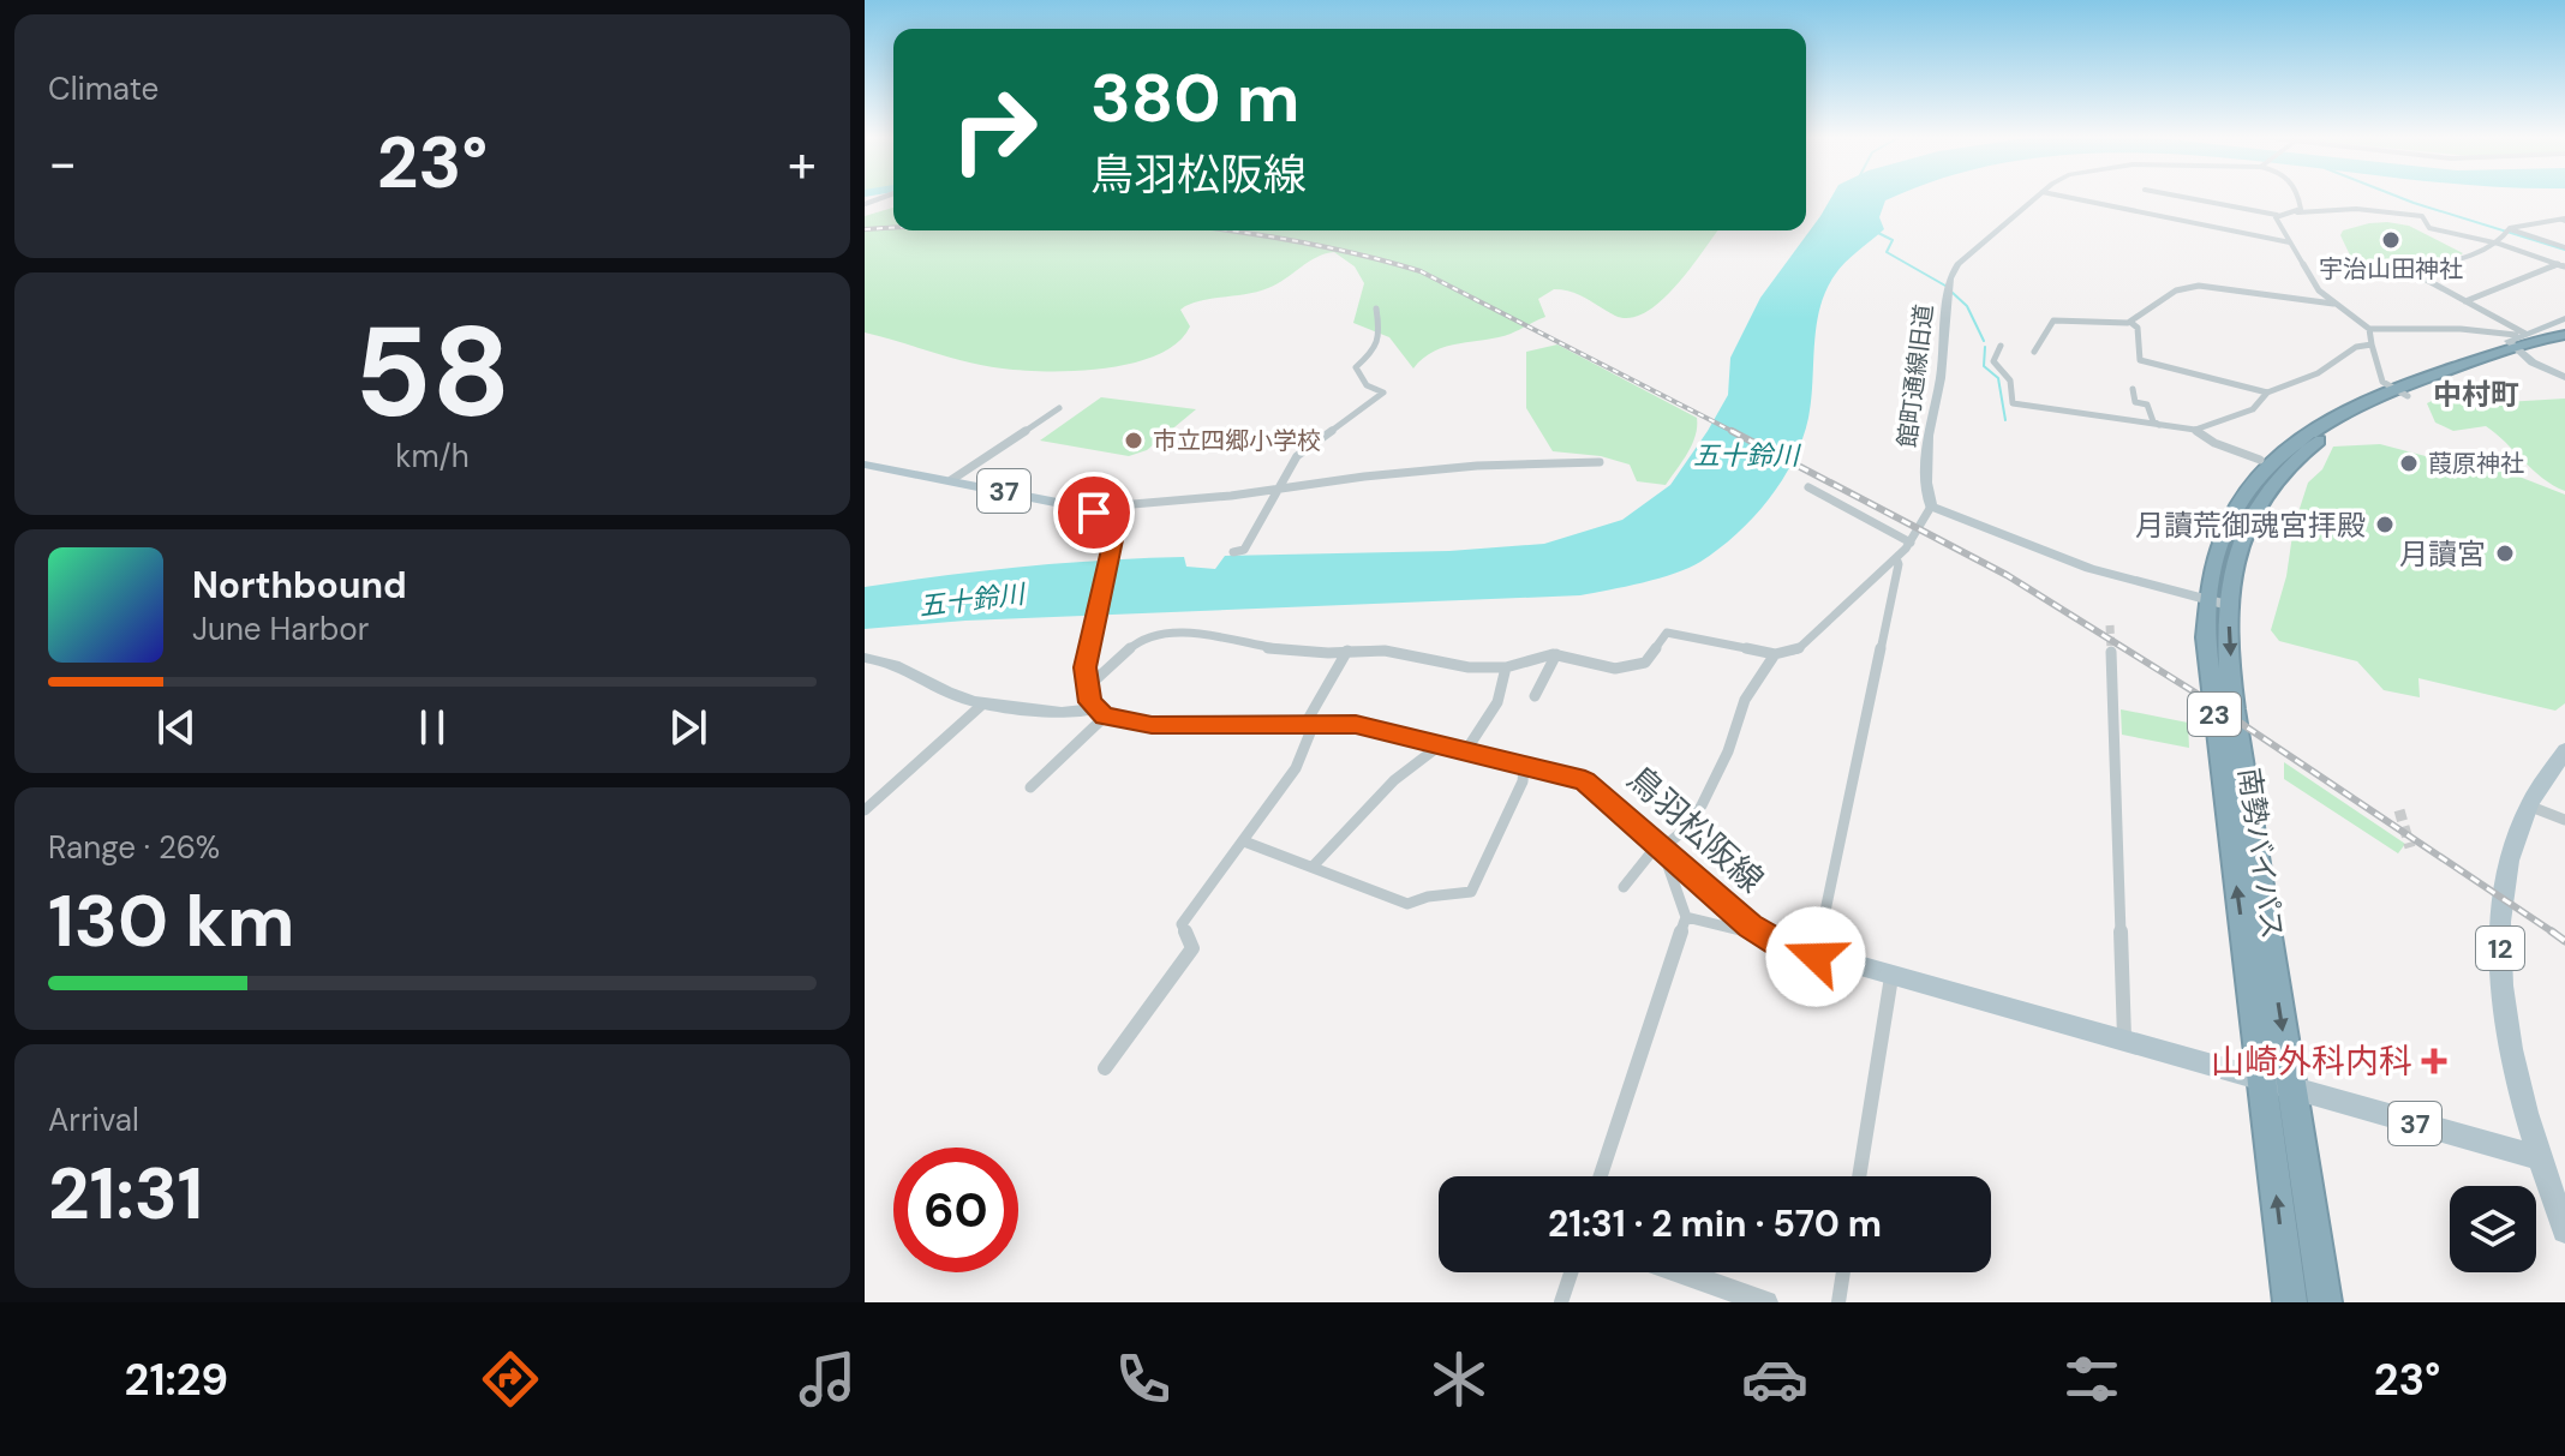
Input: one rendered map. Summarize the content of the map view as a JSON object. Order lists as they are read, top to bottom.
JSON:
{
  "streets": {
    "highway": ["23", "南勢バイパス"],
    "main road": ["37", "鳥羽松阪線", "12"],
    "street": ["館町通線旧道"]
  },
  "crossings": [
    ["鳥羽松阪線", "南勢バイパス"],
    ["鳥羽松阪線", "12"]
  ],
  "districts": ["中村町"],
  "water": ["五十鈴川"],
  "places": {
    "other": [
      "宇治山田神社",
      "市立四郷小学校",
      "葭原神社",
      "月讀荒御魂宮拝殿",
      "月讀宮"
    ],
    "health": ["山崎外科内科"]
  },
  "page": {
    "tile": [
      "Climate",
      ["58", "km/h"],
      ["Range · 26%", "130 km"],
      ["Arrival", "21:31"]
    ],
    "turn": ["380 m", "鳥羽松阪線"],
    "heat": ["−", "23°", "+"],
    "song": ["Northbound", "June Harbor"],
    "limit": "60",
    "trip": "21:31 · 2 min · 570 m",
    "tabs": ["21:29", "23°"]
  }
}
